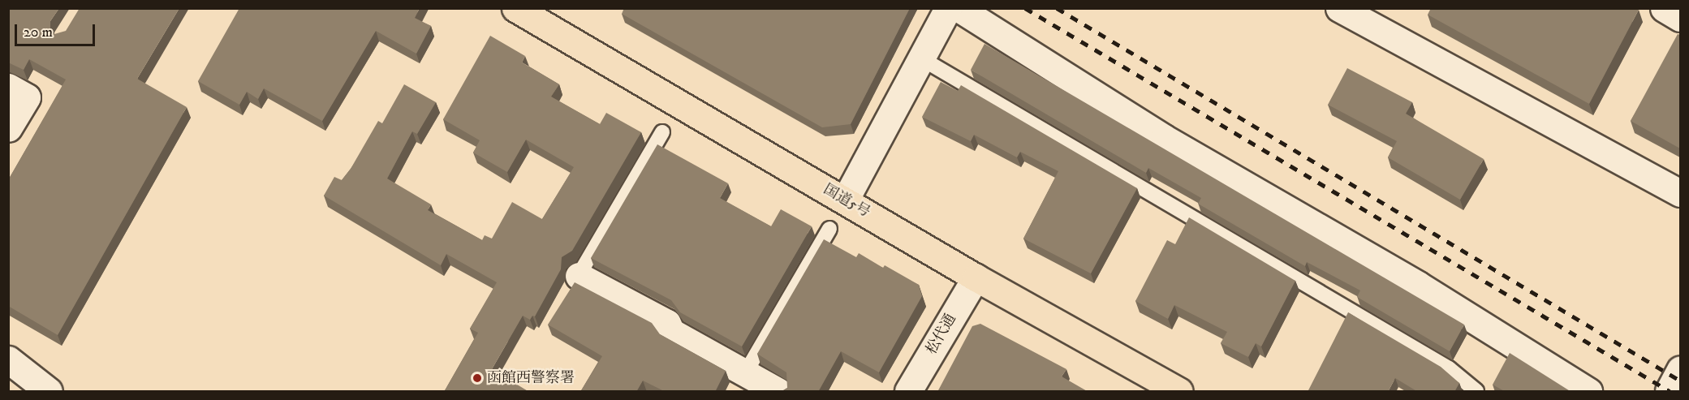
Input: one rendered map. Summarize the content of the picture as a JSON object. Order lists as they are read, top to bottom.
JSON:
{
  "streets": {
    "highway": ["国道5号"],
    "street": ["松代通"]
  },
  "crossings": [
    ["国道5号", "松代通"]
  ],
  "places": ["函館西警察署"],
  "scale_bar": "20 m"
}
